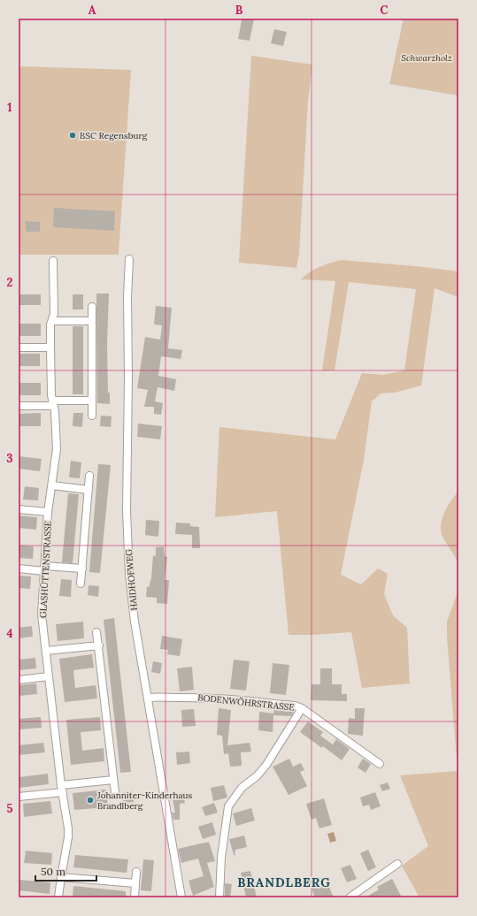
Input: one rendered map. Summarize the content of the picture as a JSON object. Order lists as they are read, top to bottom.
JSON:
{
  "streets": {
    "street": ["GLASHÜTTENSTRASSE", "HAIDHOFWEG", "BODENWÖHRSTRASSE"]
  },
  "crossings": [
    ["HAIDHOFWEG", "BODENWÖHRSTRASSE"]
  ],
  "districts": ["BRANDLBERG"],
  "parks": ["Schwarzholz"],
  "places": ["BSC Regensburg", "Johanniter-Kinderhaus Brandlberg"],
  "scale_bar": "50 m",
  "grid": {
    "columns": ["A", "B", "C"],
    "rows": [
      "1",
      "2",
      "3",
      "4",
      "5"
    ]
  }
}
